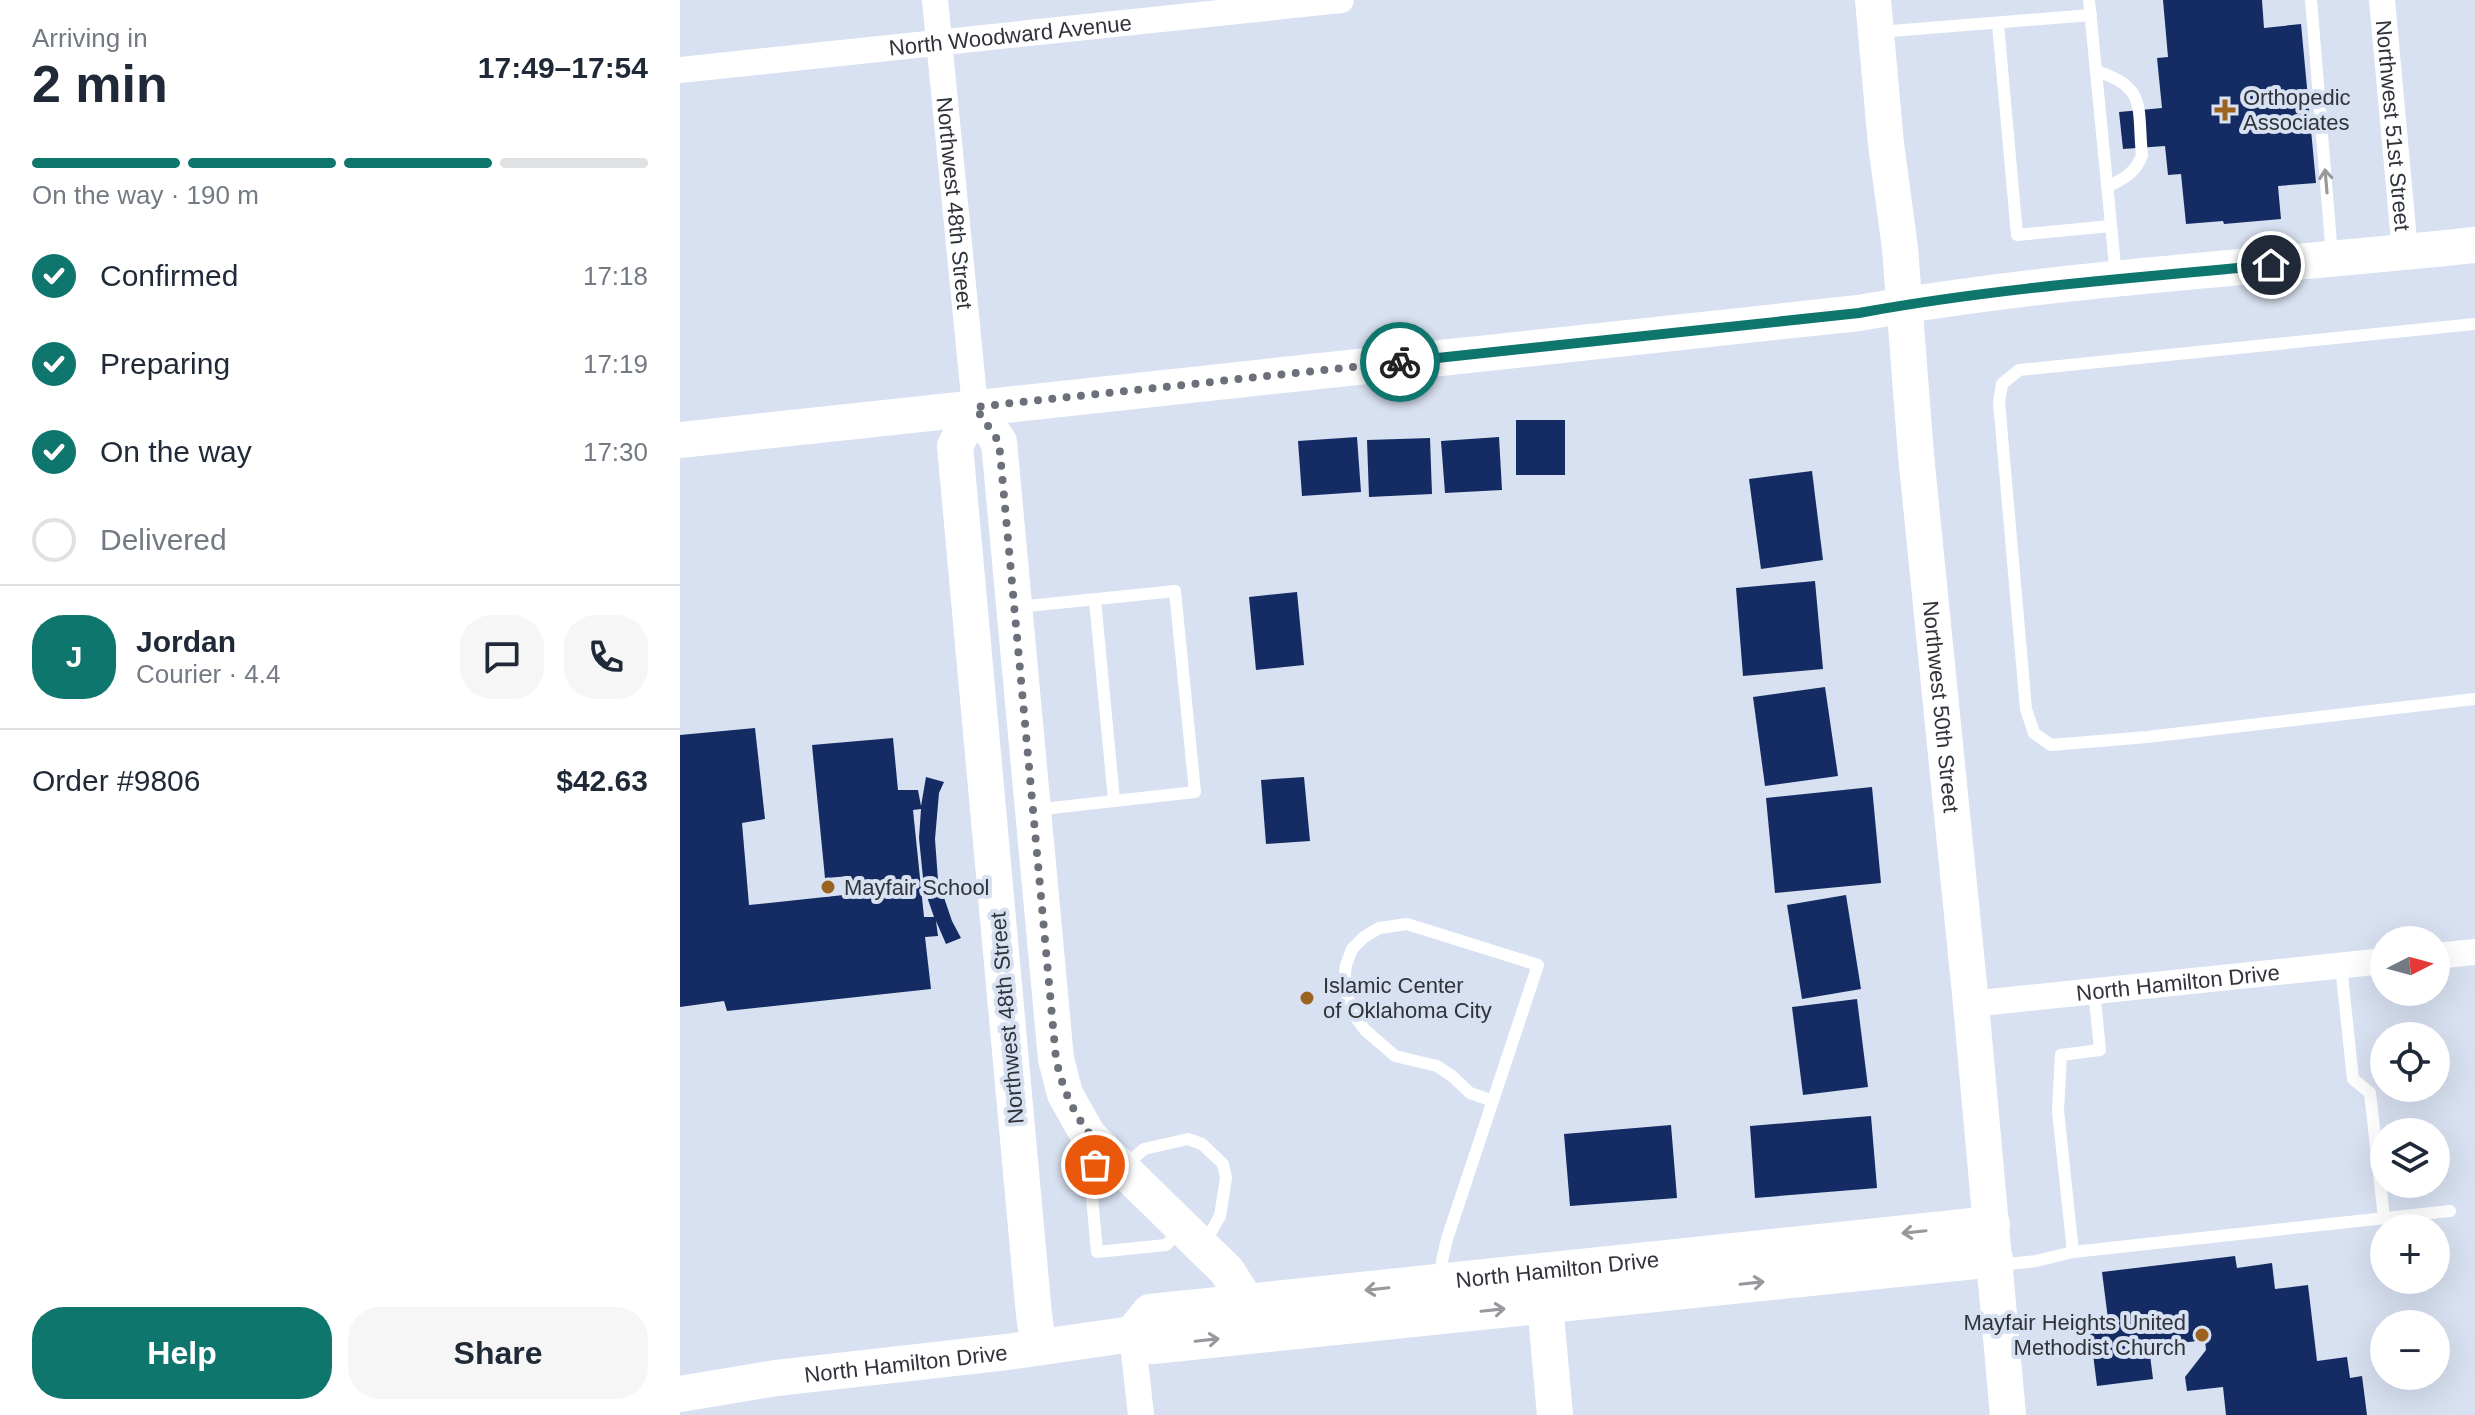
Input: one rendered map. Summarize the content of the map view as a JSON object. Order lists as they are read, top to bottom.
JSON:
{
  "streets": {
    "street": [
      "North Woodward Avenue",
      "Northwest 51st Street",
      "Northwest 48th Street",
      "Northwest 50th Street",
      "North Hamilton Drive"
    ]
  },
  "crossings": [
    ["North Woodward Avenue", "Northwest 48th Street"],
    ["Northwest 48th Street", "North Hamilton Drive"],
    ["Northwest 50th Street", "North Hamilton Drive"]
  ],
  "places": {
    "health": ["Orthopedic Associates"],
    "other": ["Mayfair School", "Islamic Center of Oklahoma City", "Mayfair Heights United Methodist Church"]
  },
  "north": "right",
  "page": {
    "heading": ["2 min", "Arriving in", "17:49–17:54"],
    "panel": [
      "Jordan",
      "Courier · 4.4",
      "Order #9806",
      "$42.63"
    ],
    "bar": "On the way · 190 m",
    "list": [
      ["Confirmed", "17:18"],
      ["Preparing", "17:19"],
      ["On the way", "17:30"],
      "Delivered"
    ],
    "round": "J",
    "map_buttons": ["+", "−"],
    "buttons": ["Help", "Share"]
  }
}
